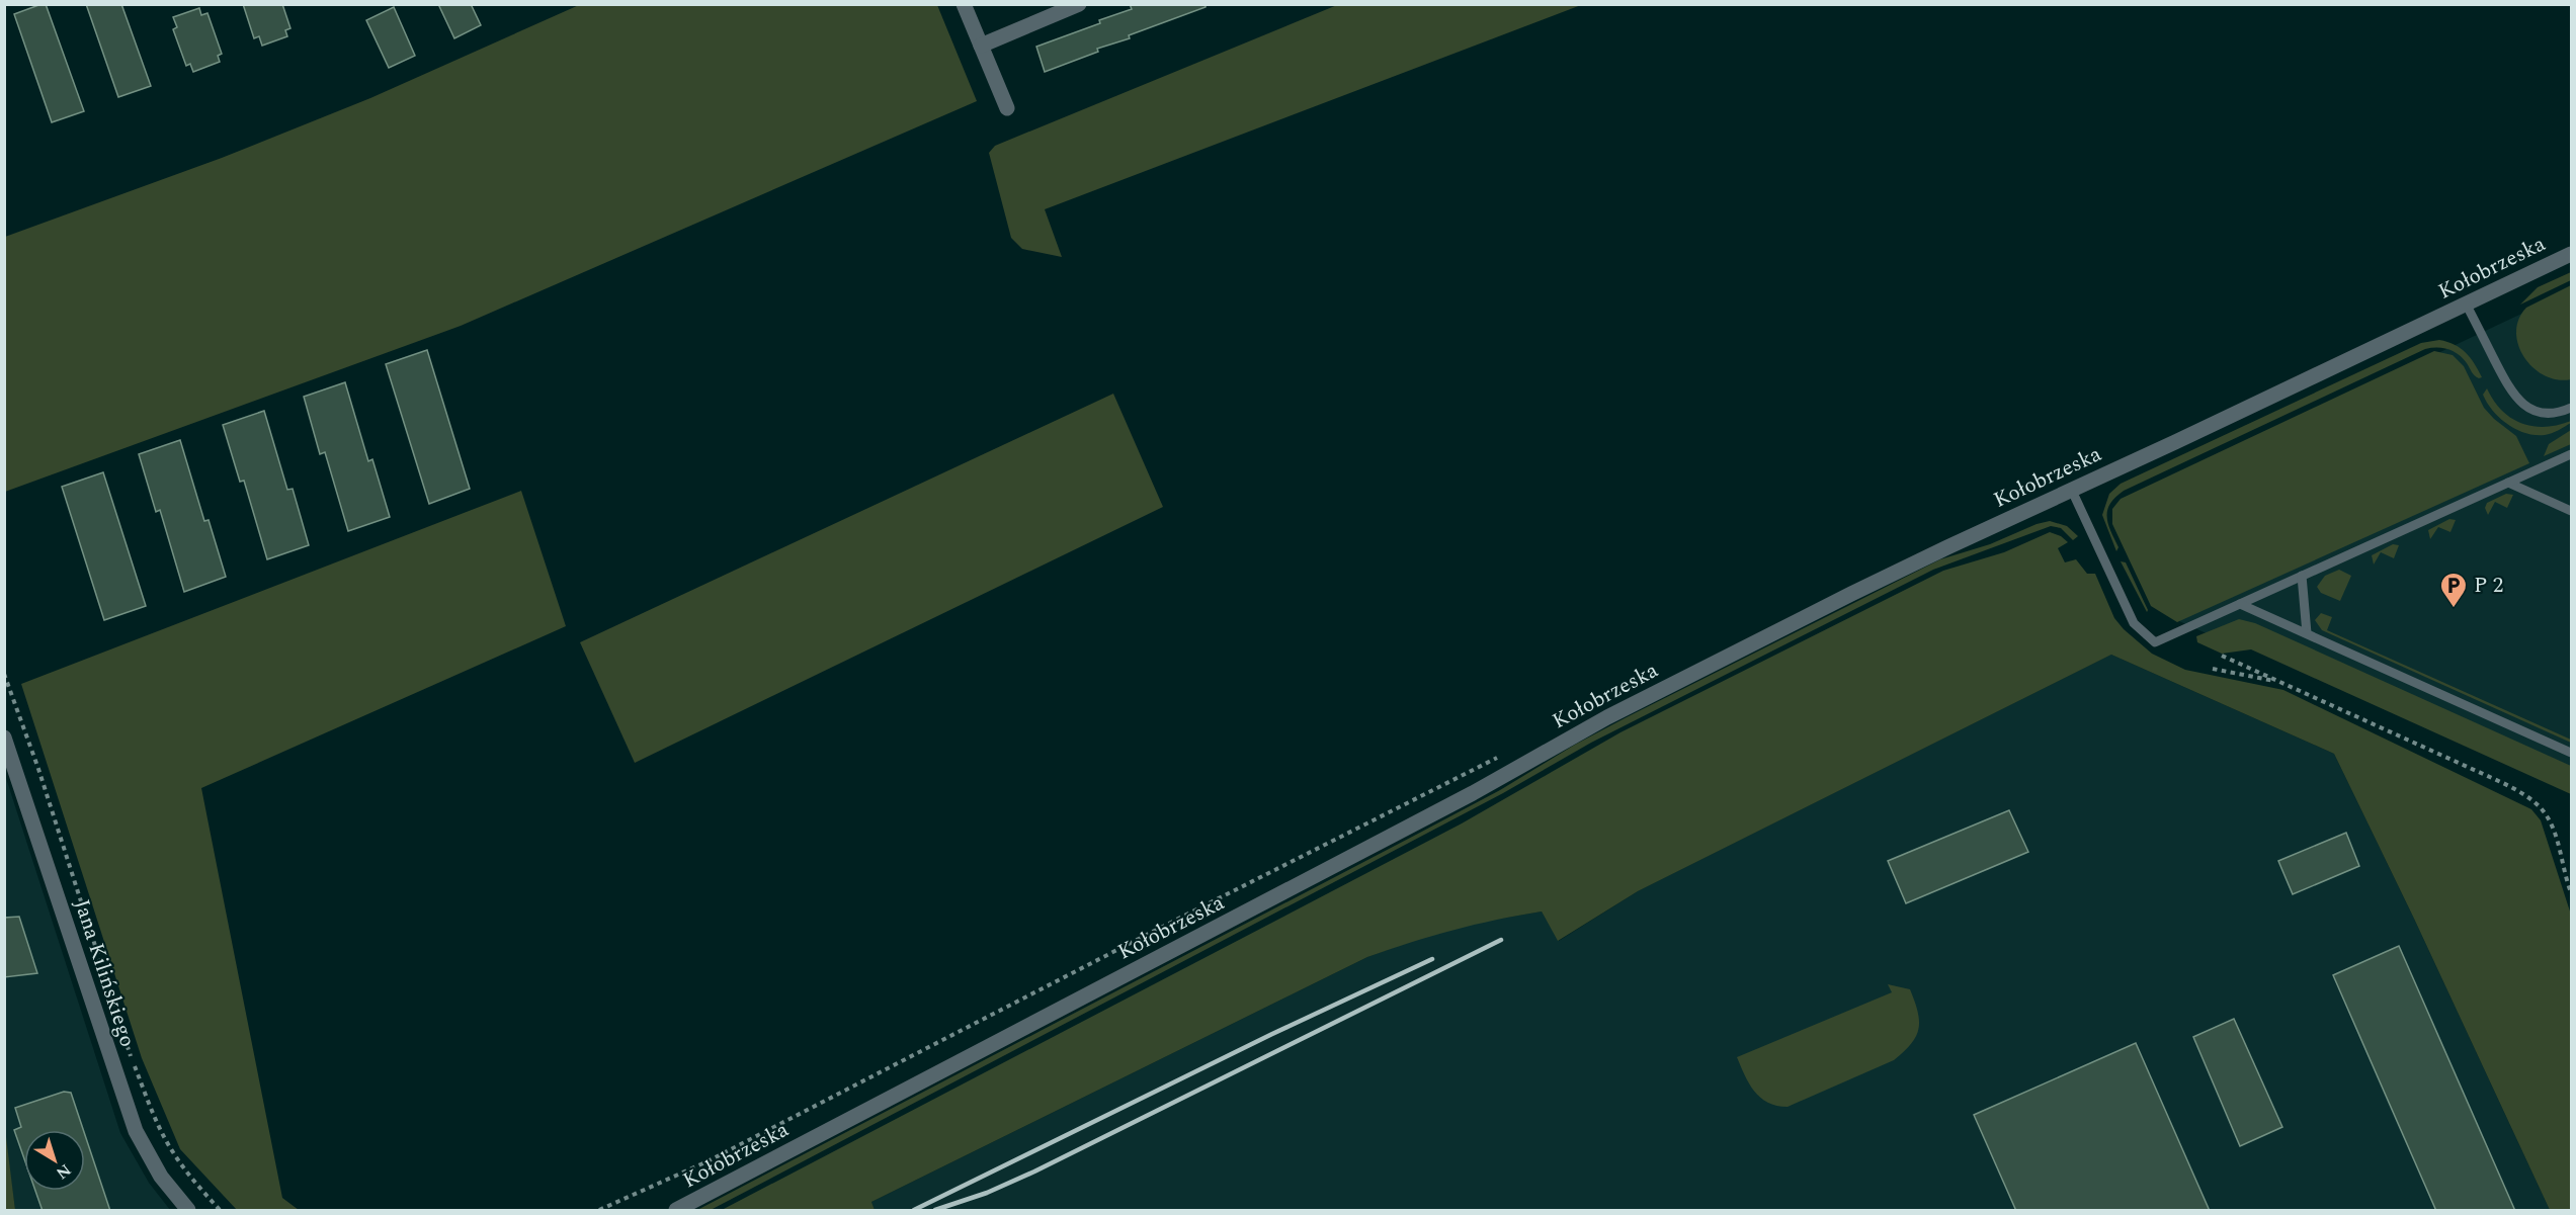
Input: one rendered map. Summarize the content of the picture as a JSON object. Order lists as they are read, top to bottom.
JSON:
{
  "streets": {
    "street": ["Kołobrzeska", "Jana Kilińskiego"]
  },
  "places": {
    "parking": ["P 2"]
  },
  "north": "bottom right"
}
